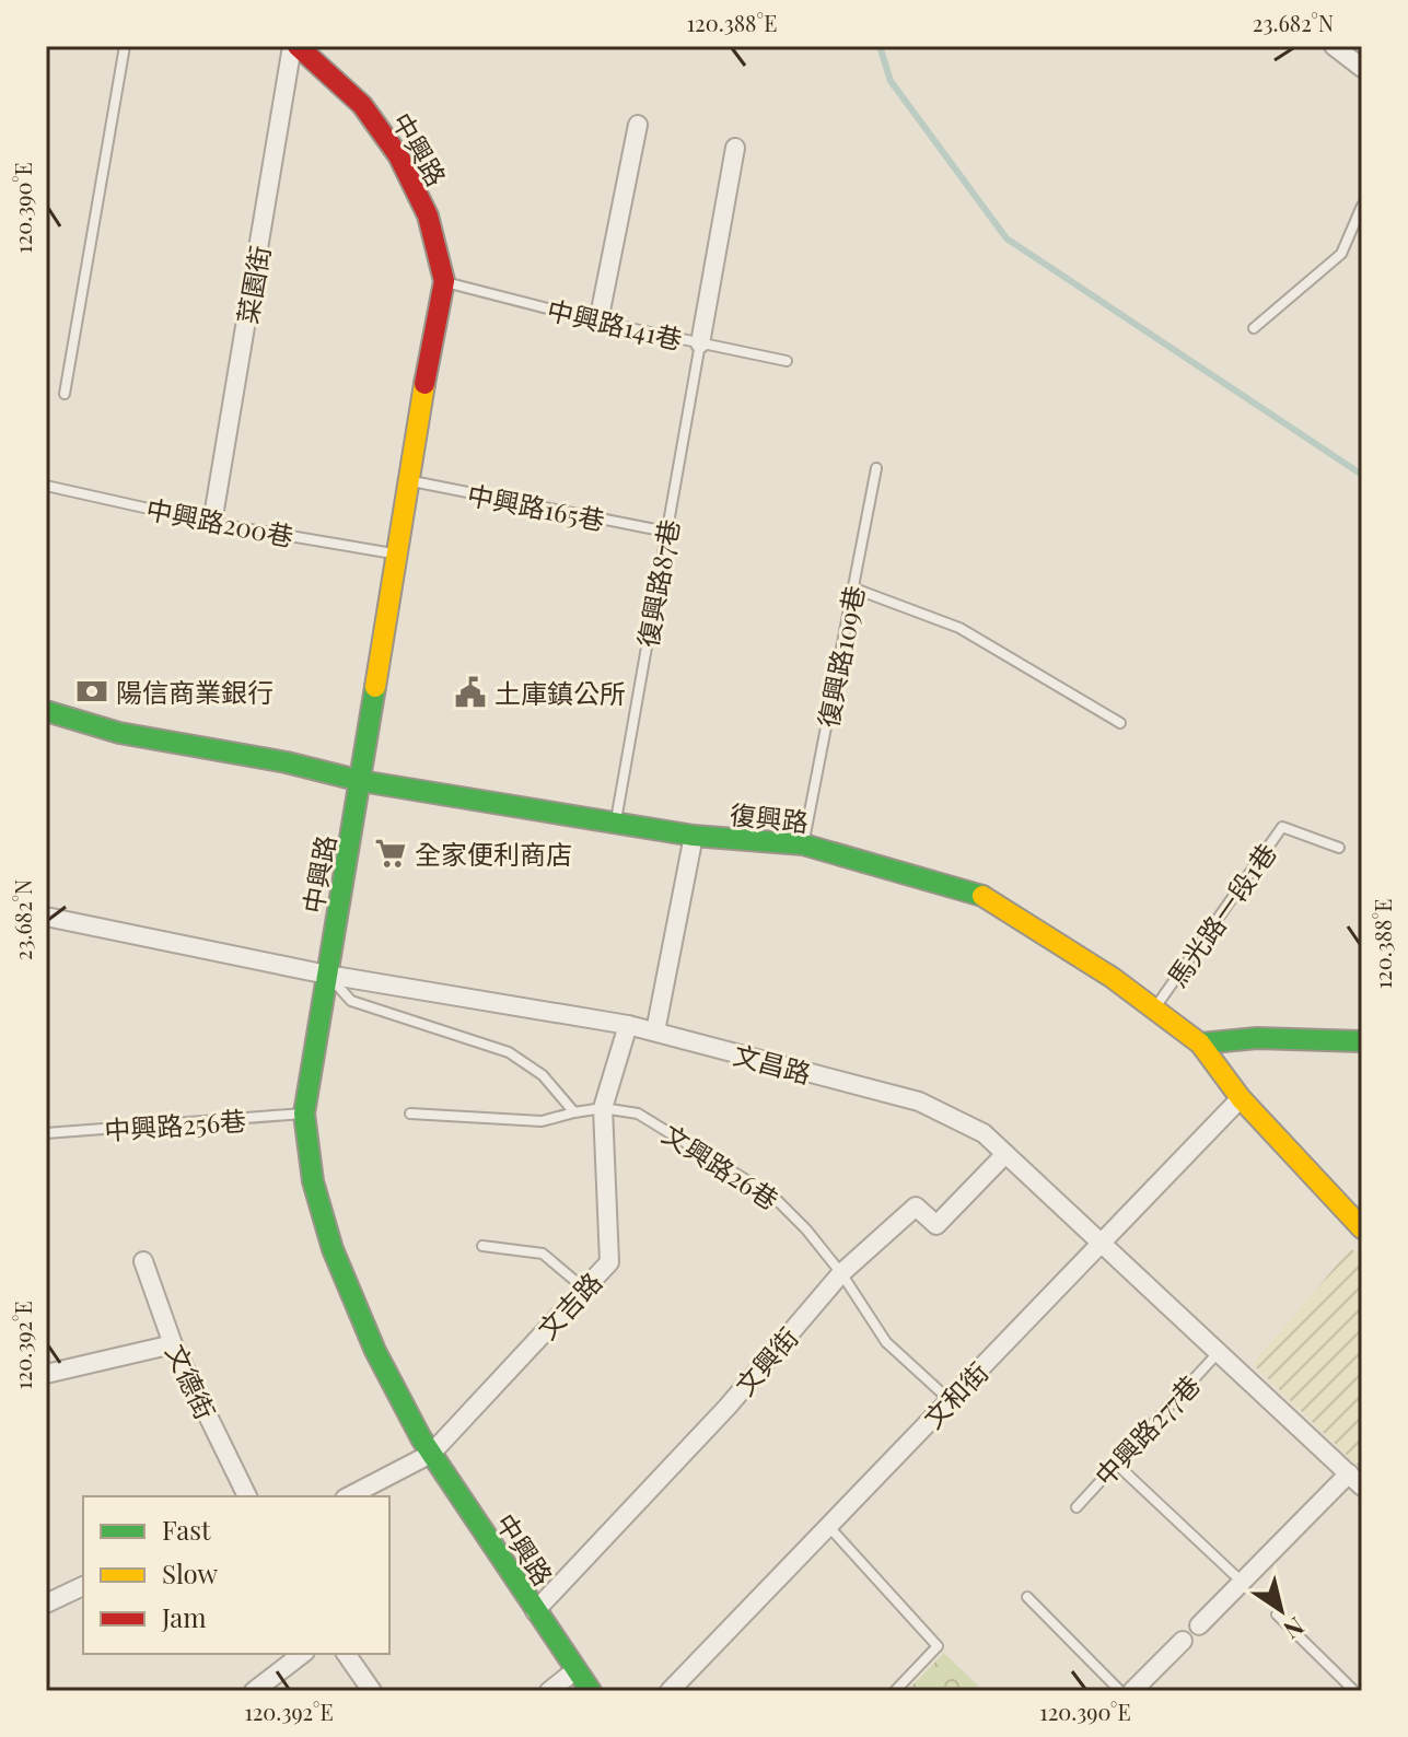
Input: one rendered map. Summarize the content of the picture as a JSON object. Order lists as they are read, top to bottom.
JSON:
{
  "streets": {
    "street": [
      "中興路",
      "菜園街",
      "復興路",
      "文昌路",
      "文吉路",
      "文興街",
      "文德街",
      "文和街"
    ],
    "lane": [
      "中興路141巷",
      "中興路165巷",
      "中興路200巷",
      "復興路87巷",
      "復興路109巷",
      "馬光路一段1巷",
      "中興路256巷",
      "文興路26巷",
      "中興路277巷"
    ]
  },
  "crossings": [
    ["中興路", "菜園街"],
    ["中興路", "中興路141巷"],
    ["中興路", "中興路165巷"],
    ["中興路", "中興路200巷"],
    ["中興路", "復興路"],
    ["中興路", "文昌路"],
    ["中興路", "中興路256巷"],
    ["中興路", "文吉路"],
    ["中興路", "文興街"],
    ["菜園街", "中興路200巷"],
    ["中興路141巷", "復興路87巷"],
    ["中興路165巷", "復興路87巷"],
    ["復興路87巷", "復興路"],
    ["復興路109巷", "復興路"],
    ["復興路", "馬光路一段1巷"],
    ["復興路", "文和街"],
    ["文昌路", "文吉路"],
    ["文昌路", "文興街"],
    ["文昌路", "文和街"],
    ["文昌路", "中興路277巷"],
    ["文興路26巷", "文吉路"],
    ["文興路26巷", "文興街"],
    ["文興路26巷", "文和街"]
  ],
  "places": {
    "bank": ["陽信商業銀行"],
    "public building": ["土庫鎮公所"],
    "supermarket": ["全家便利商店"]
  },
  "legend": ["Fast", "Slow", "Jam"],
  "north": "bottom right",
  "coordinates": [
    "120.388°E",
    "23.682°N",
    "120.390°E",
    "120.392°E"
  ]
}
